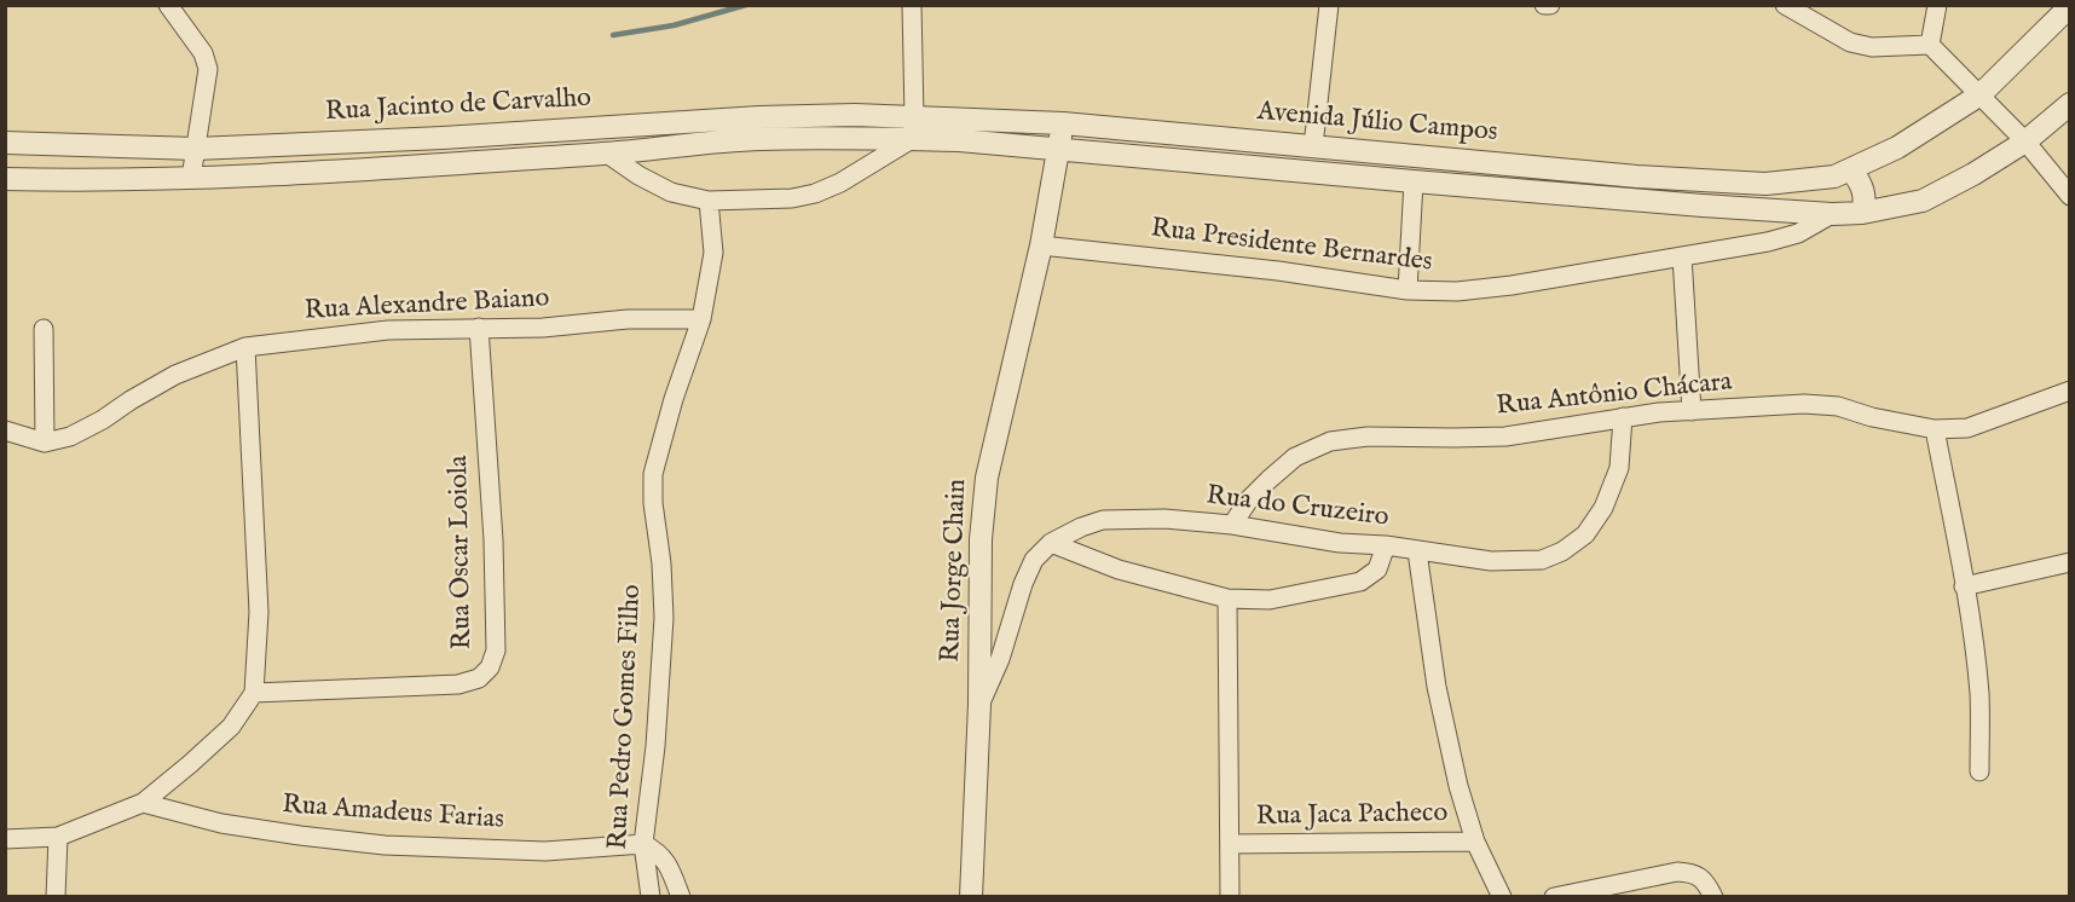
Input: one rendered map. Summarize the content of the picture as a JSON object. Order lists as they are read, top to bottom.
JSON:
{
  "streets": {
    "street": [
      "Rua Jacinto de Carvalho",
      "Avenida Júlio Campos",
      "Rua Presidente Bernardes",
      "Rua Alexandre Baiano",
      "Rua Antônio Chácara",
      "Rua do Cruzeiro",
      "Rua Oscar Loiola",
      "Rua Jorge Chain",
      "Rua Pedro Gomes Filho",
      "Rua Amadeus Farias",
      "Rua Jaca Pacheco"
    ]
  },
  "crossings": [
    ["Rua Jacinto de Carvalho", "Avenida Júlio Campos"],
    ["Avenida Júlio Campos", "Rua Jorge Chain"],
    ["Rua Presidente Bernardes", "Rua Jorge Chain"],
    ["Rua Alexandre Baiano", "Rua Oscar Loiola"],
    ["Rua Alexandre Baiano", "Rua Pedro Gomes Filho"],
    ["Rua Antônio Chácara", "Rua do Cruzeiro"],
    ["Rua do Cruzeiro", "Rua Jorge Chain"],
    ["Rua Pedro Gomes Filho", "Rua Amadeus Farias"]
  ]
}
